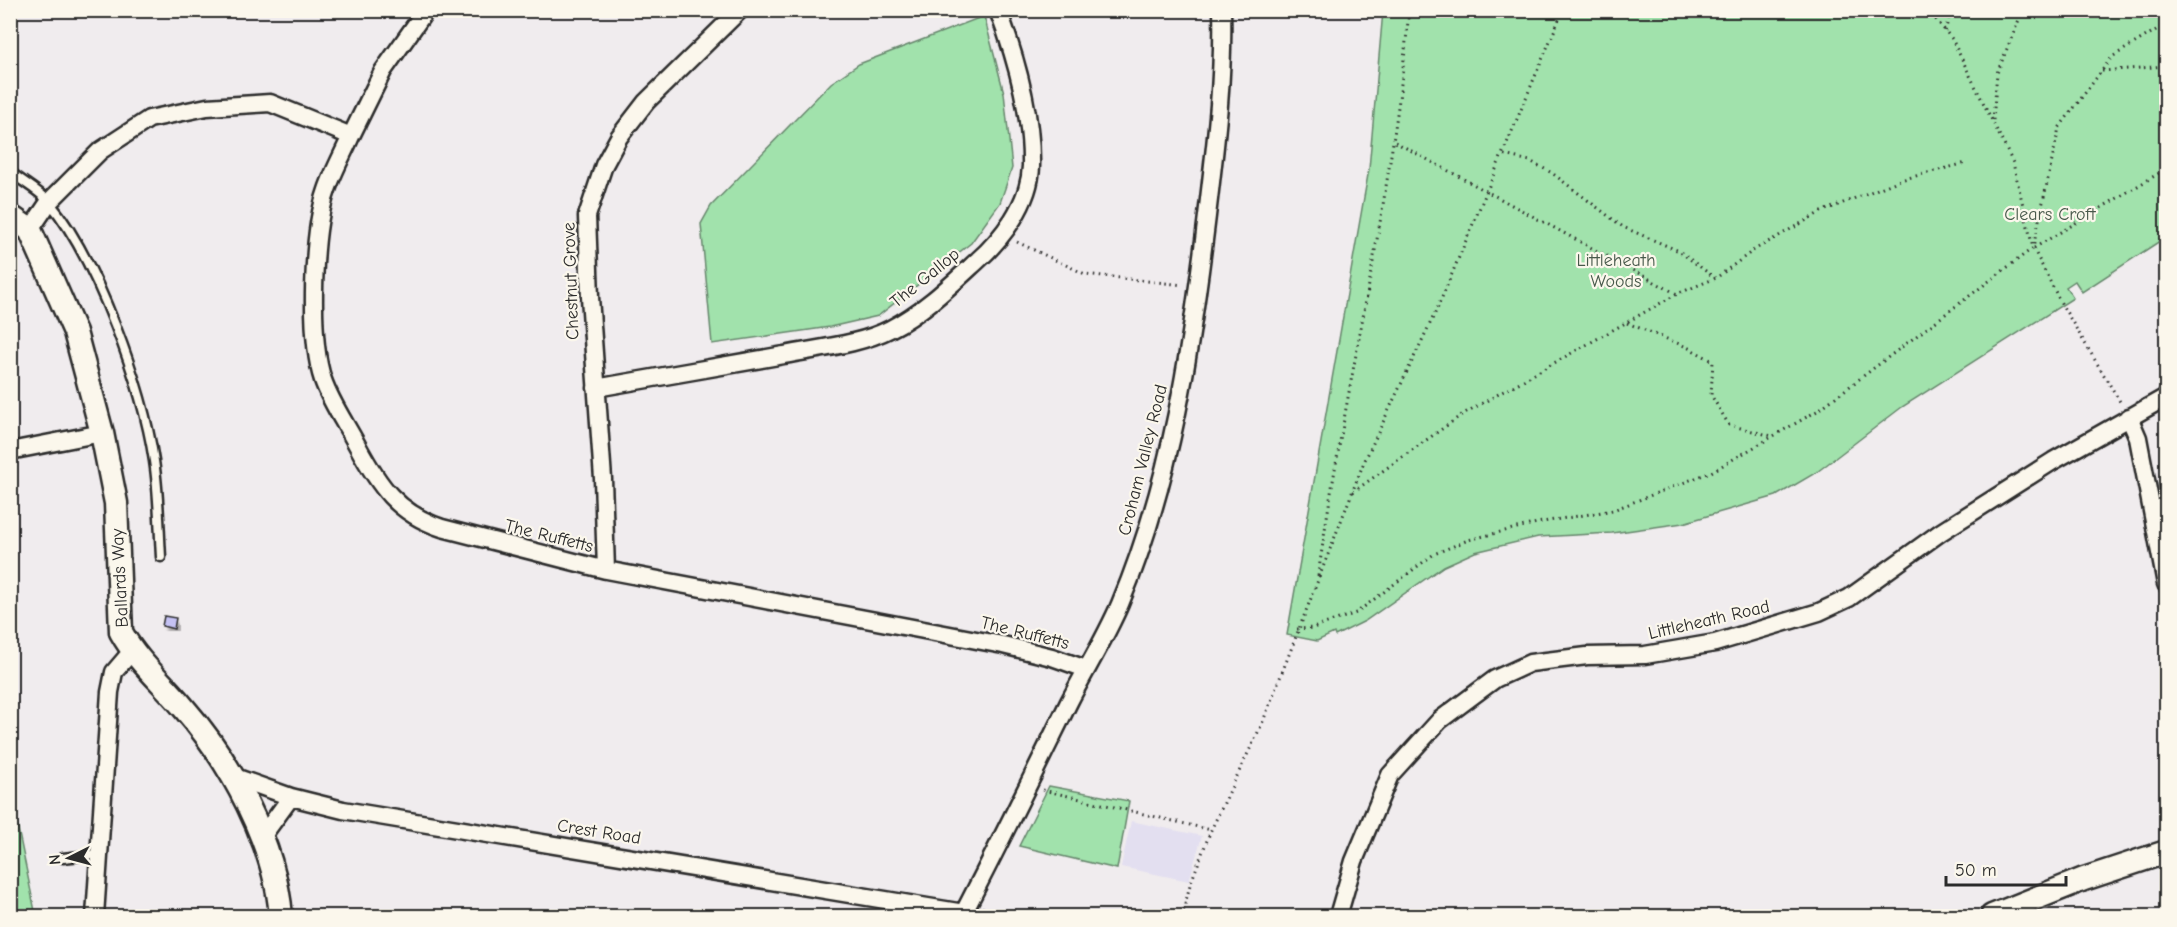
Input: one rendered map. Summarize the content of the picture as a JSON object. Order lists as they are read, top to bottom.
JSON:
{
  "streets": {
    "street": [
      "The Gallop",
      "Chestnut Grove",
      "Croham Valley Road",
      "The Ruffetts",
      "Ballards Way",
      "Littleheath Road",
      "Crest Road"
    ]
  },
  "crossings": [
    ["The Gallop", "Chestnut Grove"],
    ["Chestnut Grove", "The Ruffetts"],
    ["Croham Valley Road", "The Ruffetts"],
    ["Croham Valley Road", "Crest Road"],
    ["Ballards Way", "Crest Road"]
  ],
  "parks": ["Clears Croft", "Littleheath Woods"],
  "scale_bar": "50 m",
  "north": "left"
}
